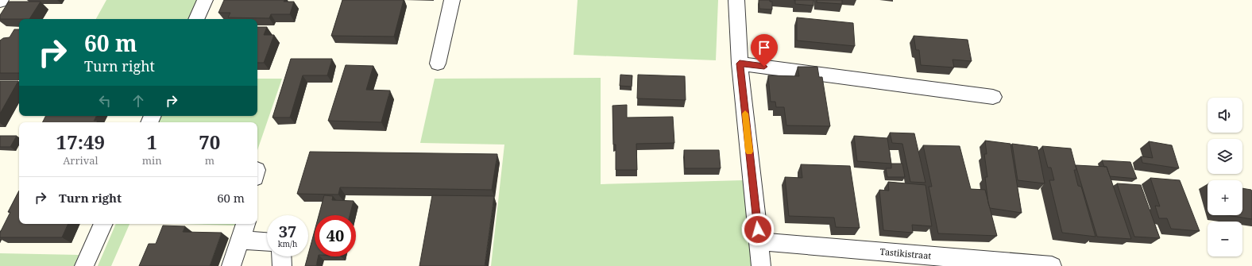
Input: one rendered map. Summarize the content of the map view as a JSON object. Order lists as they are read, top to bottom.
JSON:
{
  "streets": {
    "street": ["Tastikistraat"]
  },
  "page": {
    "turn": ["60 m", "Turn right"],
    "map_buttons": ["+", "−"],
    "eta": [
      "17:49",
      "Arrival",
      "1",
      "min",
      "70",
      "m"
    ],
    "list": [
      {
        "name": "Turn right",
        "value": "60 m"
      }
    ],
    "speed": "37 km/h",
    "limit": "40"
  }
}
